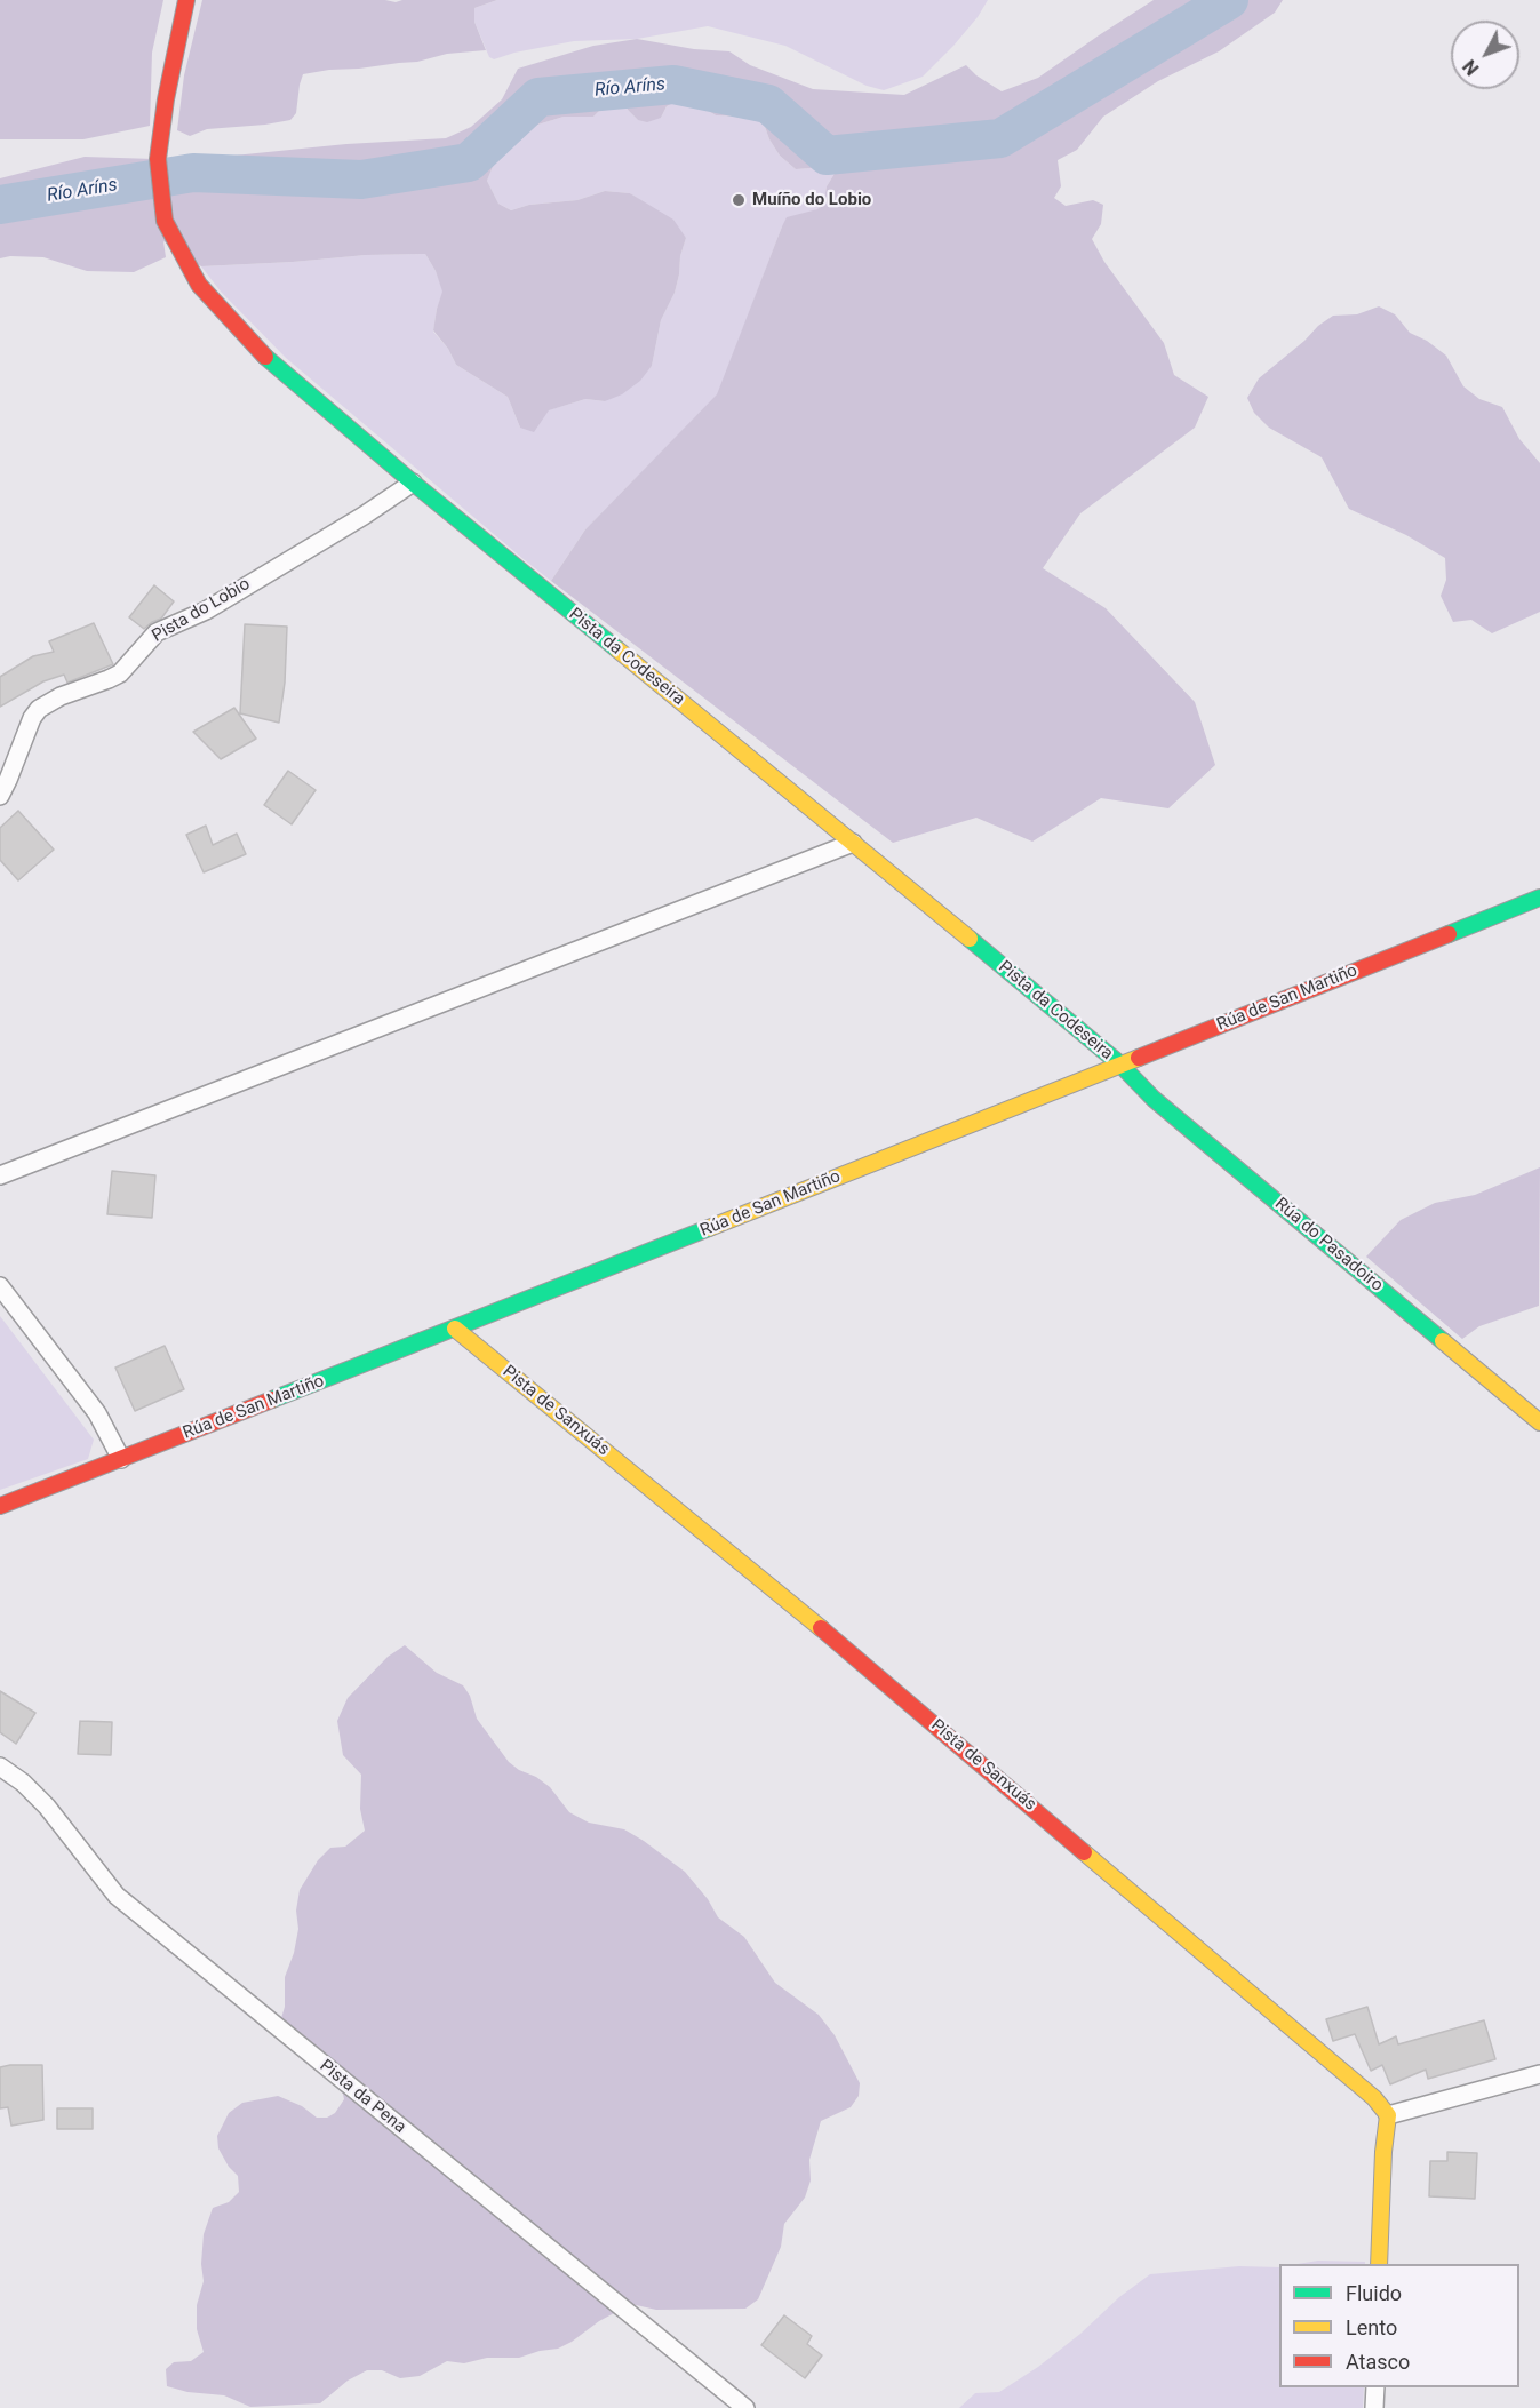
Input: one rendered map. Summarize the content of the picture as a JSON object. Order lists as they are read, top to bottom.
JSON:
{
  "streets": {
    "street": [
      "Pista do Lobio",
      "Pista da Codeseira",
      "Rúa de San Martiño",
      "Rúa do Pasadoiro",
      "Pista de Sanxuás",
      "Pista da Pena"
    ]
  },
  "crossings": [
    ["Pista do Lobio", "Pista da Codeseira"],
    ["Pista da Codeseira", "Rúa de San Martiño"],
    ["Pista da Codeseira", "Rúa do Pasadoiro"],
    ["Rúa de San Martiño", "Rúa do Pasadoiro"],
    ["Rúa de San Martiño", "Pista de Sanxuás"]
  ],
  "water": ["Río Aríns"],
  "places": ["Muíño do Lobio"],
  "legend": ["Fluido", "Lento", "Atasco"],
  "north": "bottom left"
}
